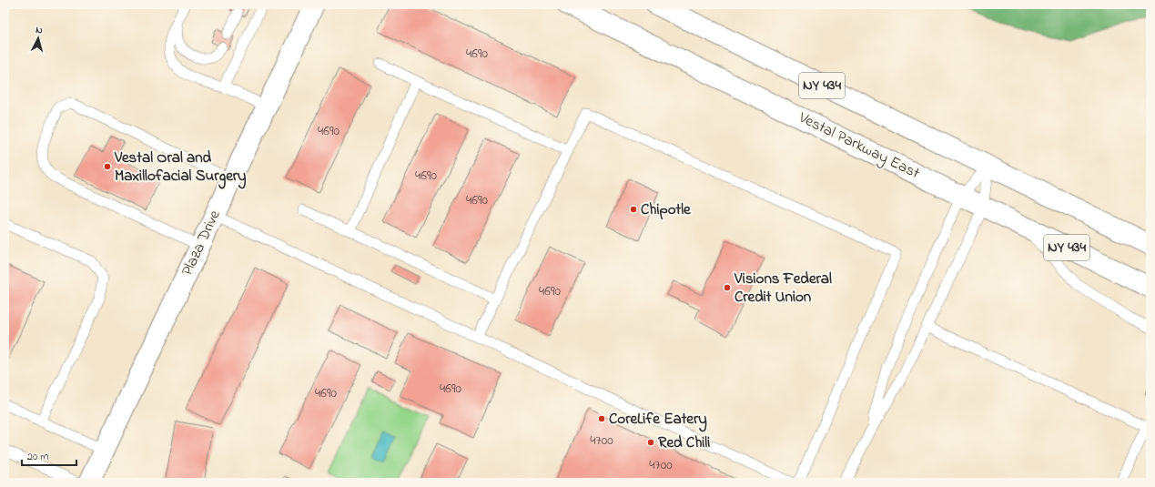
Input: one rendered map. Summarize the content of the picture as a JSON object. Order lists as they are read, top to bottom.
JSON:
{
  "streets": {
    "main road": ["NY 434", "Vestal Parkway East", "Plaza Drive"]
  },
  "places": [
    "Vestal Oral and Maxillofacial Surgery",
    "Chipotle",
    "Visions Federal Credit Union",
    "CoreLife Eatery",
    "Red Chili"
  ],
  "house_numbers": [
    "4690",
    "4690",
    "4690",
    "4690",
    "4690",
    "4690",
    "4690",
    "4700",
    "4700"
  ],
  "scale_bar": "20 m",
  "north": "top"
}
